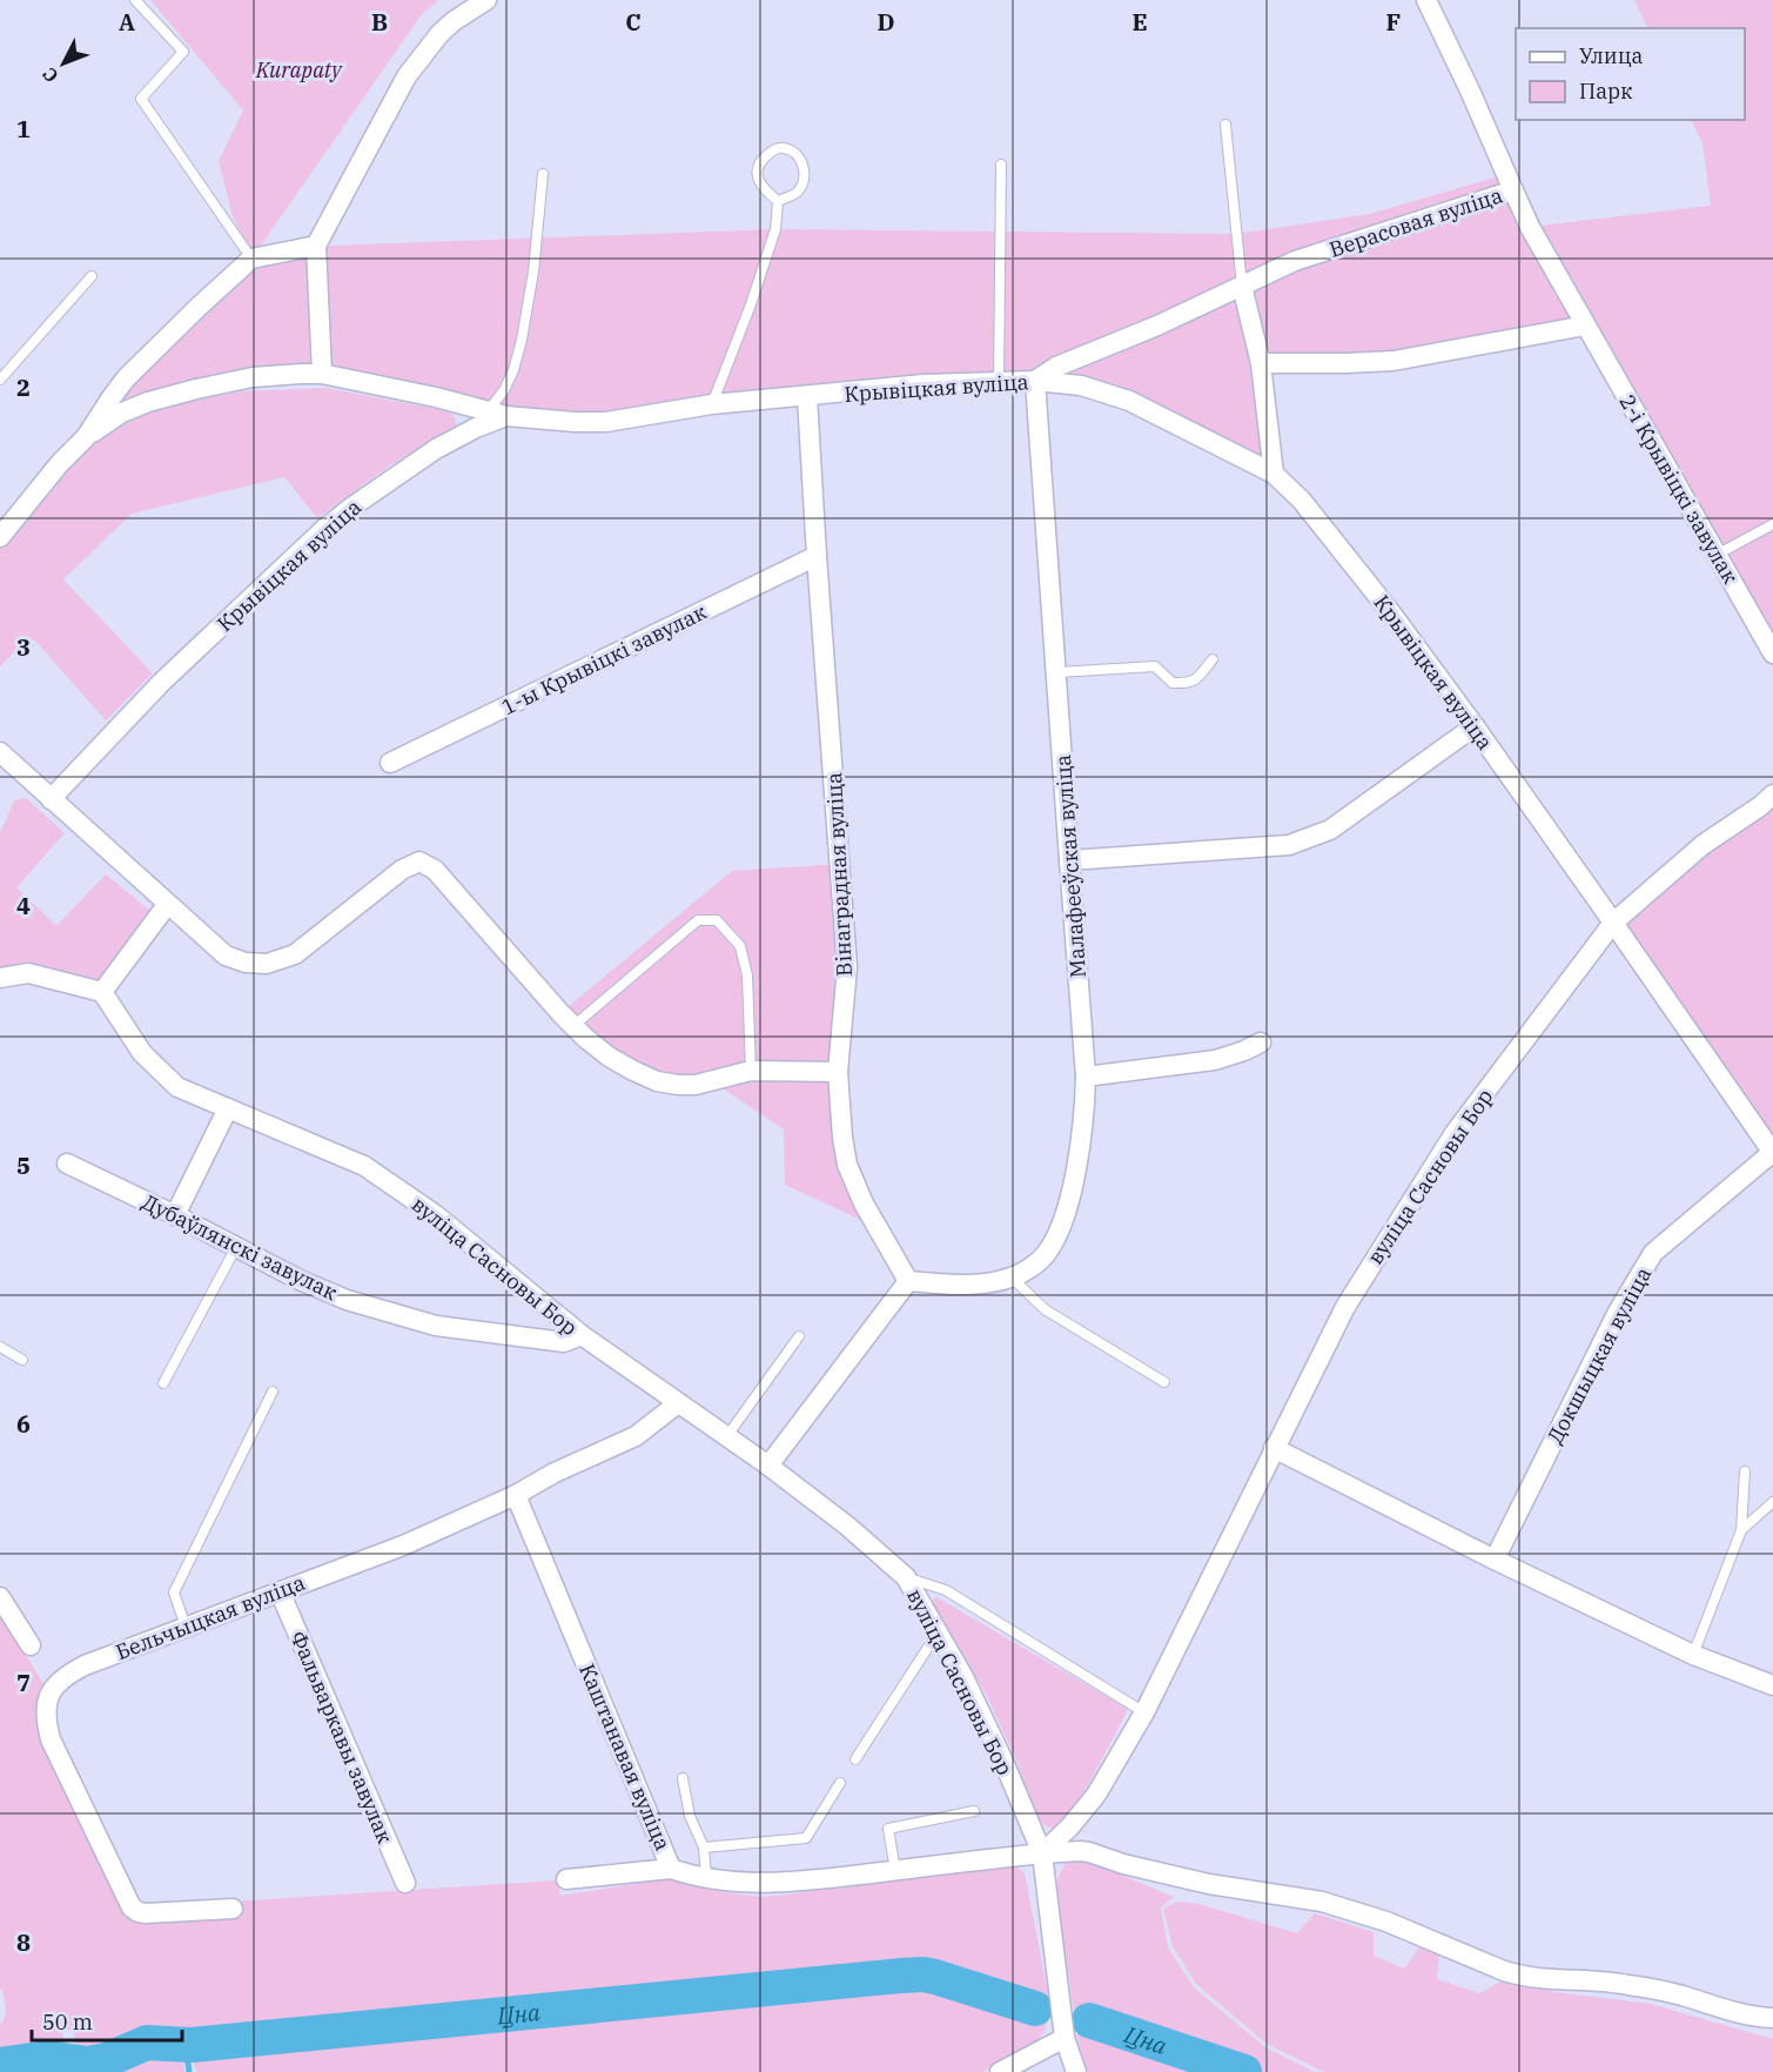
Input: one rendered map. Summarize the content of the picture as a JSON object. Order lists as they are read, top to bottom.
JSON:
{
  "streets": {
    "street": [
      "Верасовая вуліца",
      "Крывіцкая вуліца",
      "2-і Крывіцкі завулак",
      "1-ы Крывіцкі завулак",
      "Малафееўская вуліца",
      "Вінаградная вуліца",
      "вуліца Сасновы Бор",
      "Дубаўлянскі завулак",
      "Докшыцкая вуліца",
      "Бельчыцкая вуліца",
      "Фальваркавы завулак",
      "Каштанавая вуліца"
    ]
  },
  "crossings": [
    ["Верасовая вуліца", "Крывіцкая вуліца"],
    ["Верасовая вуліца", "2-і Крывіцкі завулак"],
    ["Верасовая вуліца", "Малафееўская вуліца"],
    ["Крывіцкая вуліца", "Малафееўская вуліца"],
    ["Крывіцкая вуліца", "Вінаградная вуліца"],
    ["Крывіцкая вуліца", "вуліца Сасновы Бор"],
    ["Крывіцкая вуліца", "Докшыцкая вуліца"],
    ["1-ы Крывіцкі завулак", "Вінаградная вуліца"],
    ["Малафееўская вуліца", "Вінаградная вуліца"],
    ["вуліца Сасновы Бор", "Дубаўлянскі завулак"],
    ["вуліца Сасновы Бор", "Бельчыцкая вуліца"],
    ["вуліца Сасновы Бор", "Каштанавая вуліца"],
    ["Бельчыцкая вуліца", "Фальваркавы завулак"],
    ["Бельчыцкая вуліца", "Каштанавая вуліца"]
  ],
  "water": ["Цна"],
  "parks": ["Kurapaty"],
  "legend": ["Улица", "Парк"],
  "scale_bar": "50 m",
  "north": "bottom left",
  "grid": {
    "columns": [
      "A",
      "B",
      "C",
      "D",
      "E",
      "F"
    ],
    "rows": [
      "1",
      "2",
      "3",
      "4",
      "5",
      "6",
      "7",
      "8"
    ]
  }
}
